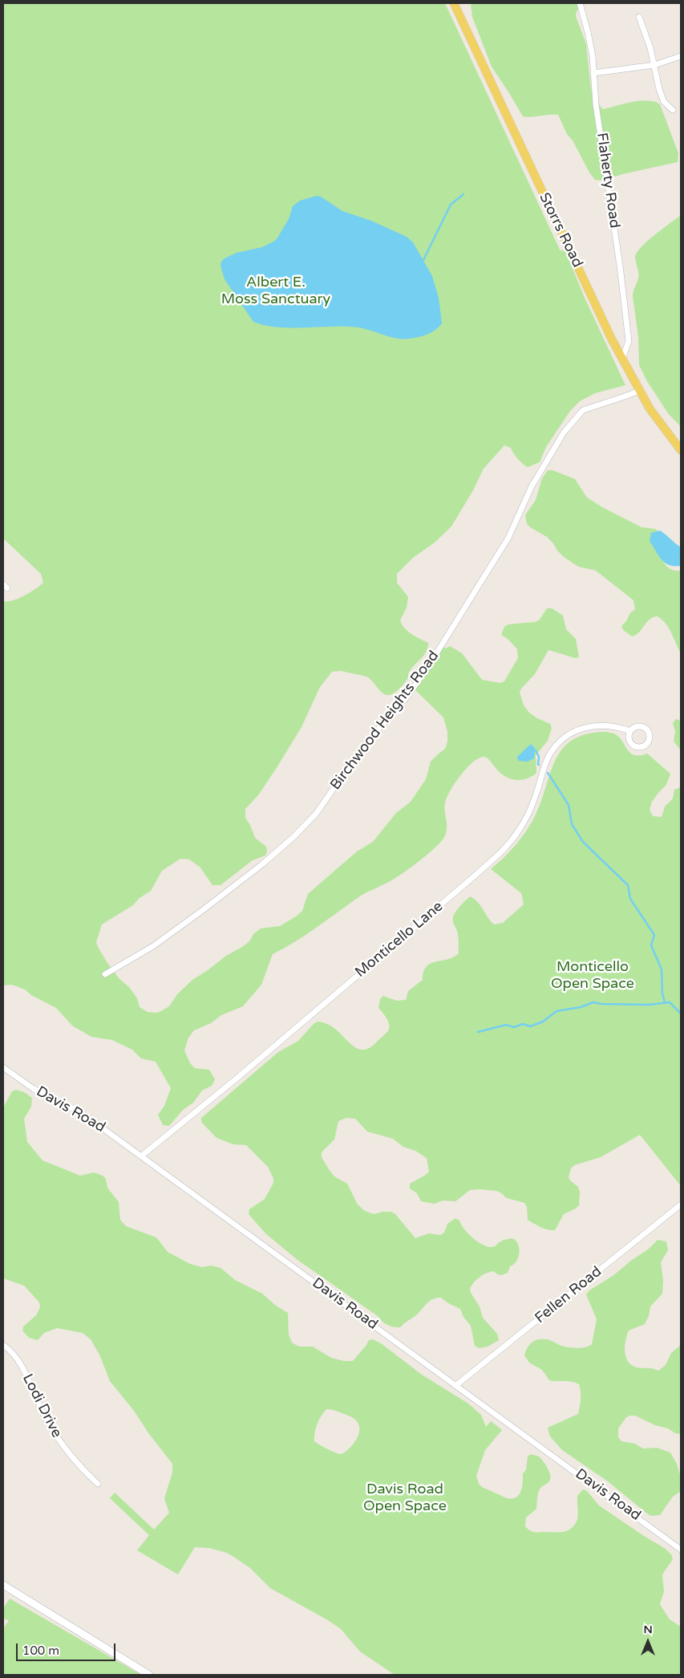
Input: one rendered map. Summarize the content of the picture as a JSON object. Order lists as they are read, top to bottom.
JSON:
{
  "streets": {
    "main road": ["Storrs Road"],
    "street": [
      "Flaherty Road",
      "Birchwood Heights Road",
      "Monticello Lane",
      "Davis Road",
      "Fellen Road",
      "Lodi Drive"
    ]
  },
  "crossings": [
    ["Flaherty Road", "Storrs Road"],
    ["Storrs Road", "Birchwood Heights Road"],
    ["Monticello Lane", "Davis Road"],
    ["Davis Road", "Fellen Road"]
  ],
  "parks": ["Albert E. Moss Sanctuary", "Monticello Open Space", "Davis Road Open Space"],
  "scale_bar": "100 m",
  "north": "top"
}
